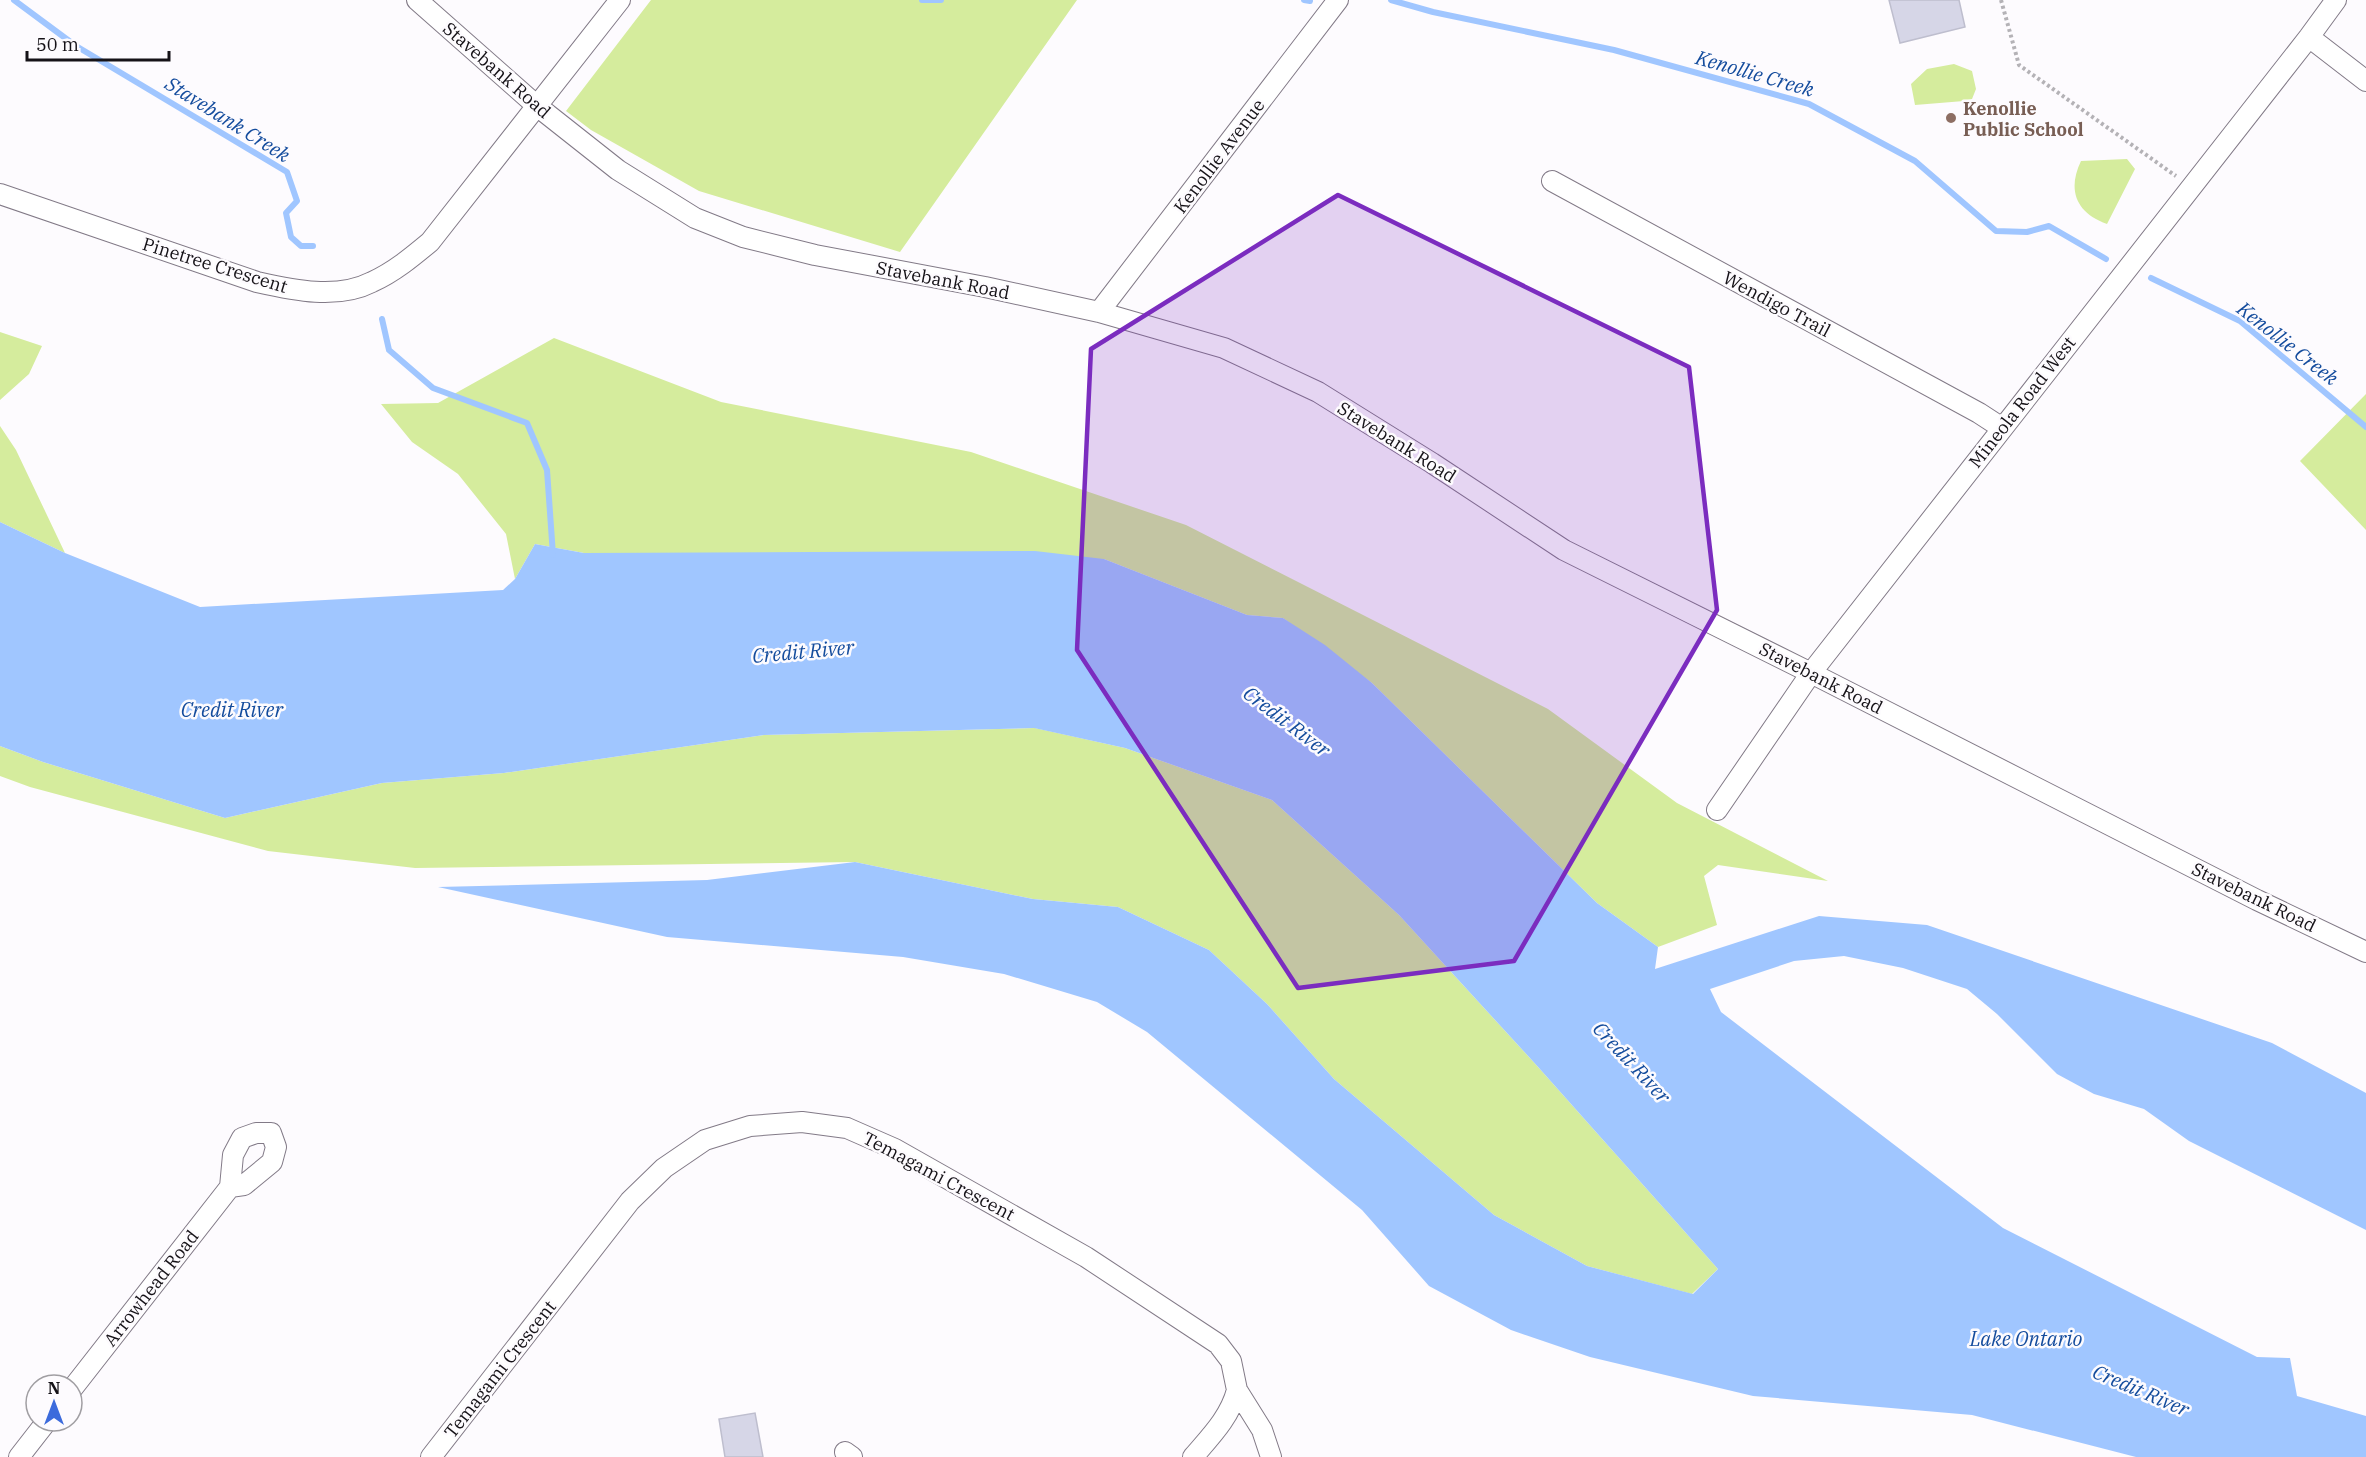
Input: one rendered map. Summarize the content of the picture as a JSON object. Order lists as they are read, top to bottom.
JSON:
{
  "streets": {
    "street": [
      "Stavebank Road",
      "Kenollie Avenue",
      "Pinetree Crescent",
      "Wendigo Trail",
      "Mineola Road West",
      "Temagami Crescent",
      "Arrowhead Road"
    ]
  },
  "crossings": [
    ["Stavebank Road", "Kenollie Avenue"],
    ["Stavebank Road", "Pinetree Crescent"],
    ["Stavebank Road", "Mineola Road West"],
    ["Wendigo Trail", "Mineola Road West"]
  ],
  "water": [
    "Kenollie Creek",
    "Stavebank Creek",
    "Credit River",
    "Lake Ontario"
  ],
  "places": ["Kenollie Public School"],
  "scale_bar": "50 m",
  "north": "top"
}
